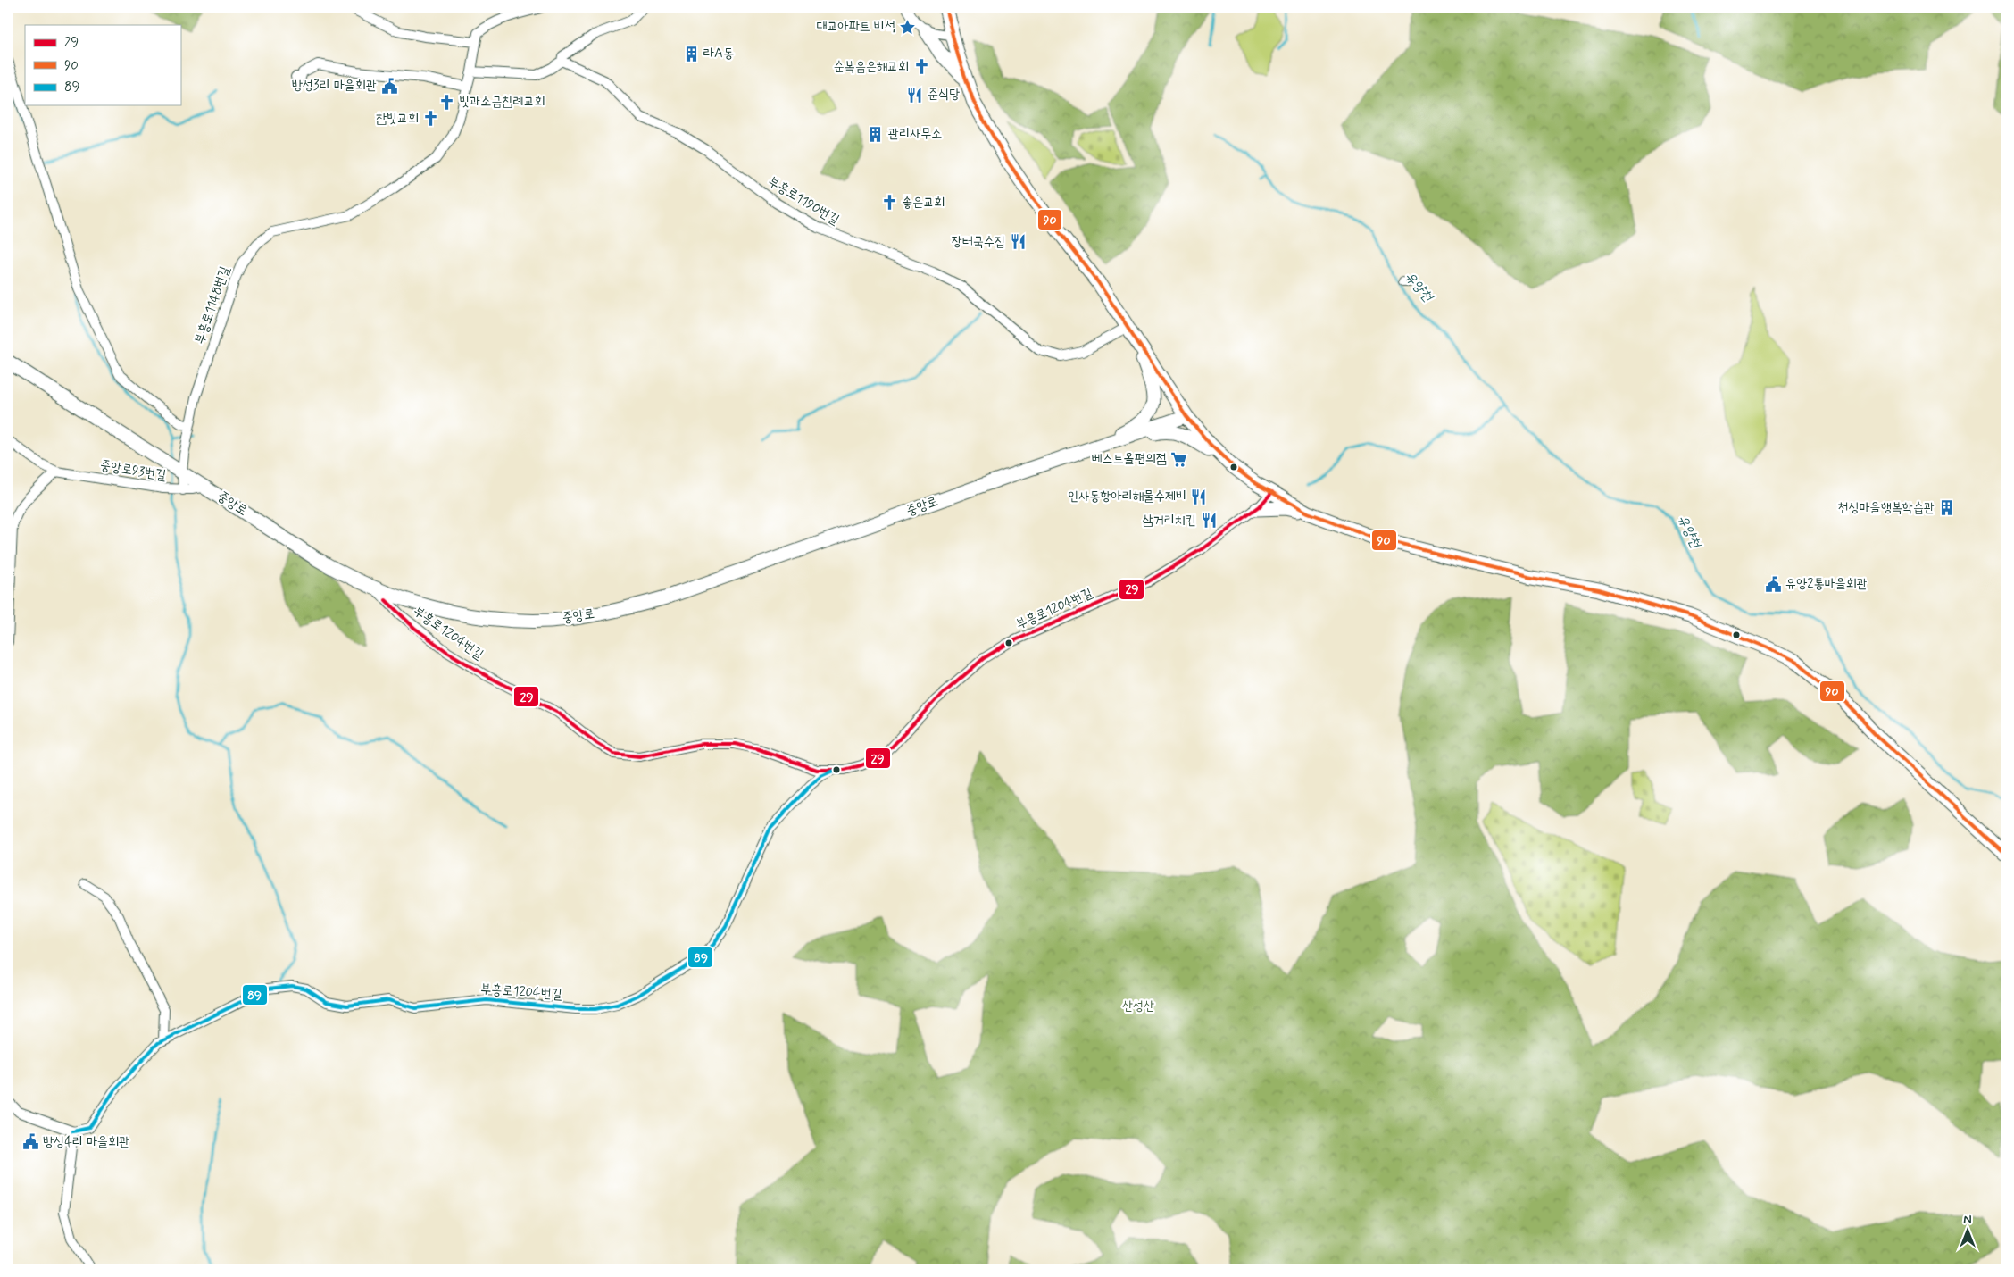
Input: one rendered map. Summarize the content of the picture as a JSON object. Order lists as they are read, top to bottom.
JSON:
{
  "streets": {
    "main road": ["중앙로"],
    "street": [
      "부흥로1190번길",
      "부흥로1148번길",
      "중앙로93번길",
      "부흥로1204번길"
    ]
  },
  "crossings": [
    ["부흥로1148번길", "중앙로93번길"],
    ["부흥로1148번길", "중앙로"],
    ["중앙로93번길", "중앙로"],
    ["중앙로", "부흥로1204번길"]
  ],
  "water": ["유양천"],
  "parks": ["산성산"],
  "places": {
    "place": ["대교아파트 비석"],
    "building": ["라A동", "관리사무소", "천성마을행복학습관"],
    "church": [
      "순복음은해교회",
      "빛과소금침례교회",
      "참빛교회",
      "좋은교회"
    ],
    "public building": ["방성3리 마을회관", "유양2통마을회관", "방성4리 마을회관"],
    "restaurant": [
      "준식당",
      "장터국수집",
      "인사동항아리해물수제비",
      "삼거리치킨"
    ],
    "supermarket": ["베스트올편의점"]
  },
  "lines": ["transit line 90", "transit line 29", "transit line 89"],
  "legend": ["29", "90", "89"],
  "north": "top"
}
